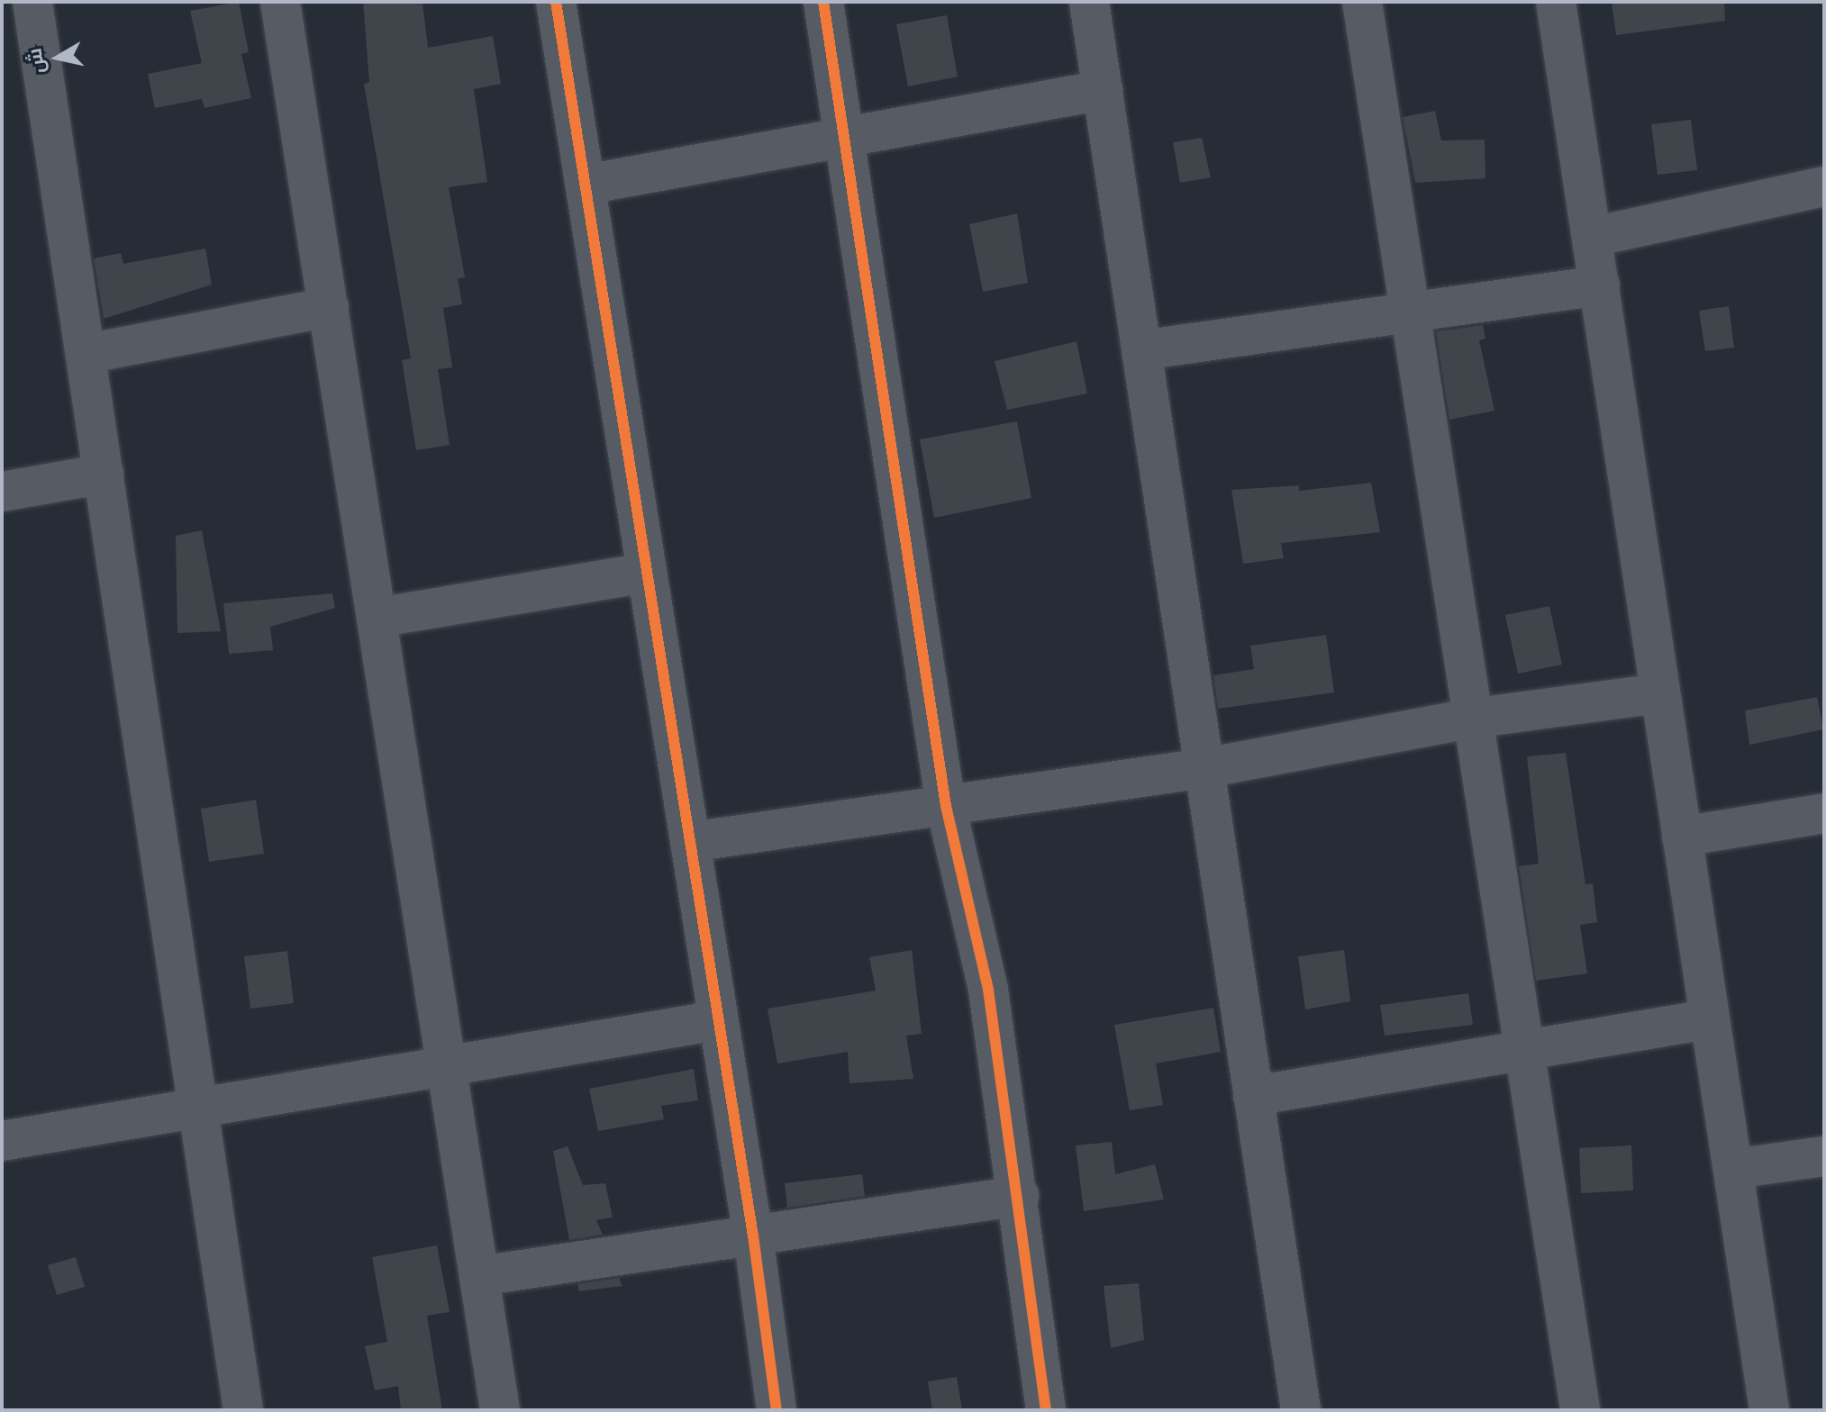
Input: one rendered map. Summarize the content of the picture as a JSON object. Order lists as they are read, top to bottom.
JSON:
{
  "north": "left"
}
